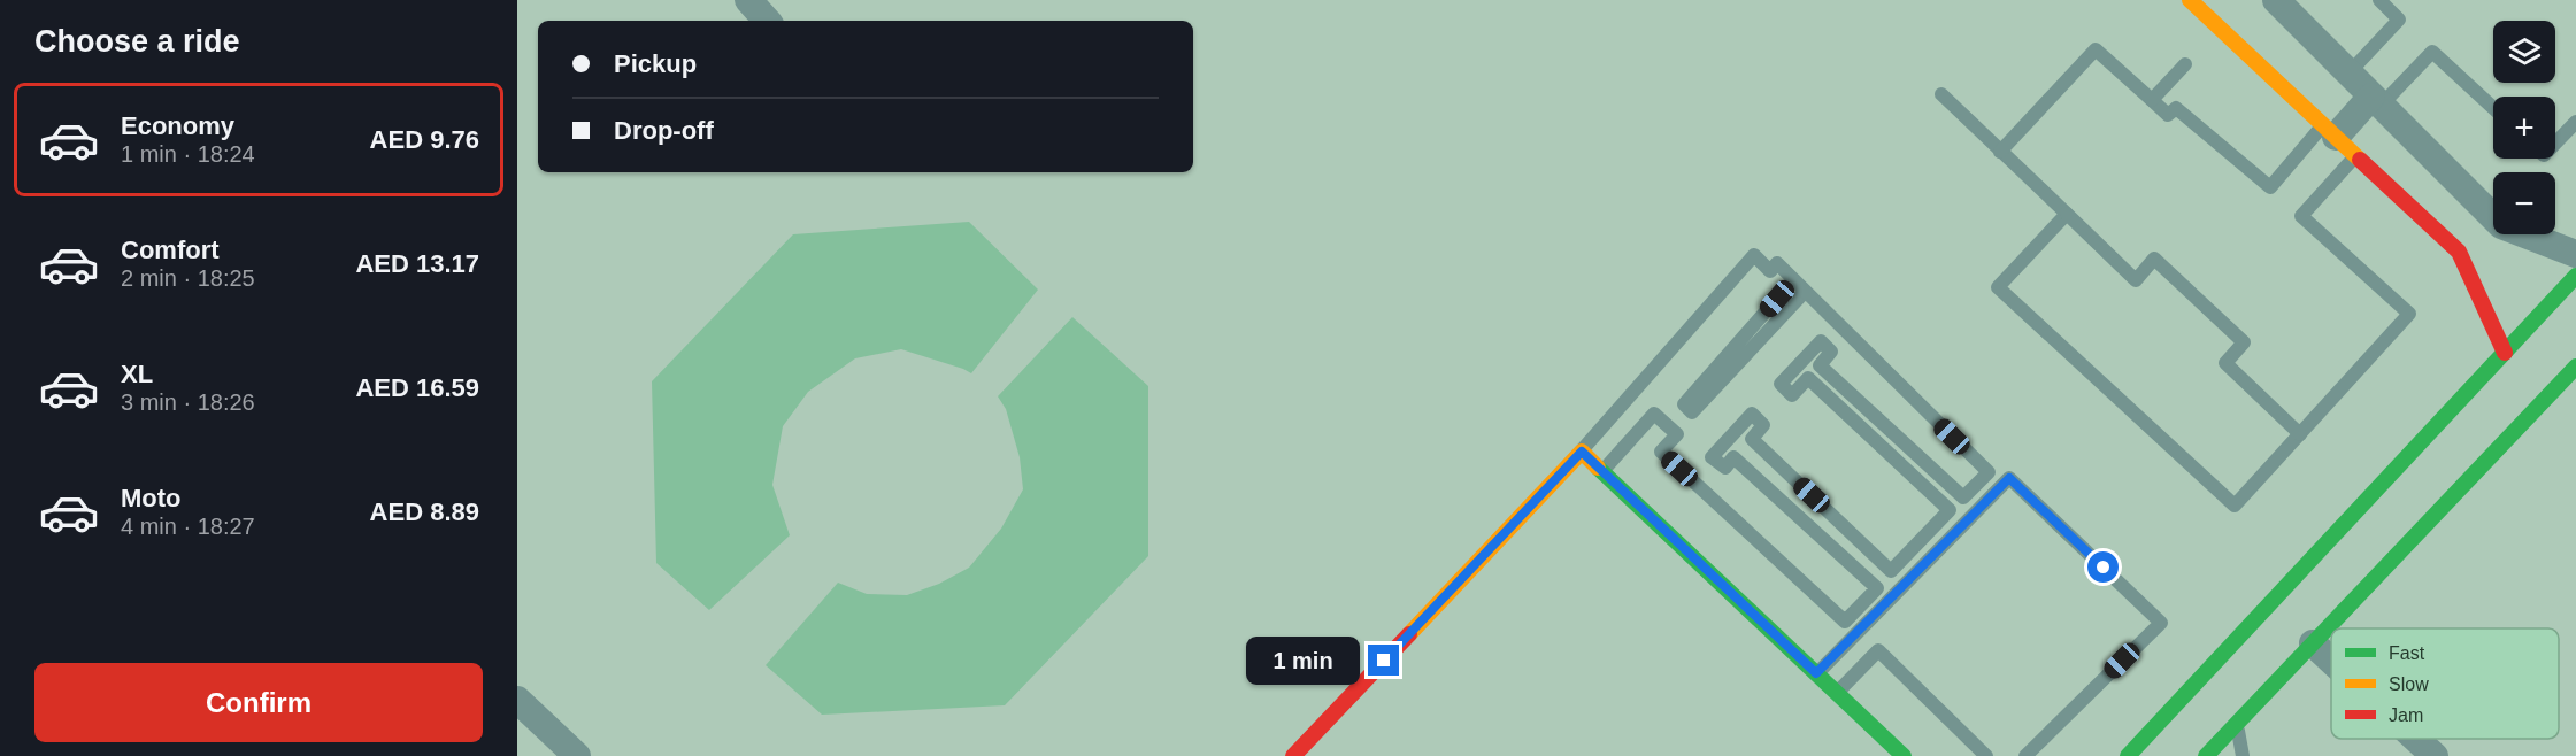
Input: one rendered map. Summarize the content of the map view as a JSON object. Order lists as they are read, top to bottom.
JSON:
{
  "legend": ["Fast", "Slow", "Jam"],
  "page": {
    "heading": "Choose a ride",
    "map_buttons": ["+", "−"],
    "banner": ["Pickup", "Drop-off"],
    "list": [
      {
        "name": "Economy",
        "note": "1 min · 18:24",
        "value": "AED 9.76"
      },
      {
        "name": "Comfort",
        "note": "2 min · 18:25",
        "value": "AED 13.17"
      },
      {
        "name": "XL",
        "note": "3 min · 18:26",
        "value": "AED 16.59"
      },
      {
        "name": "Moto",
        "note": "4 min · 18:27",
        "value": "AED 8.89"
      }
    ],
    "bubble": "1 min",
    "buttons": "Confirm"
  }
}
